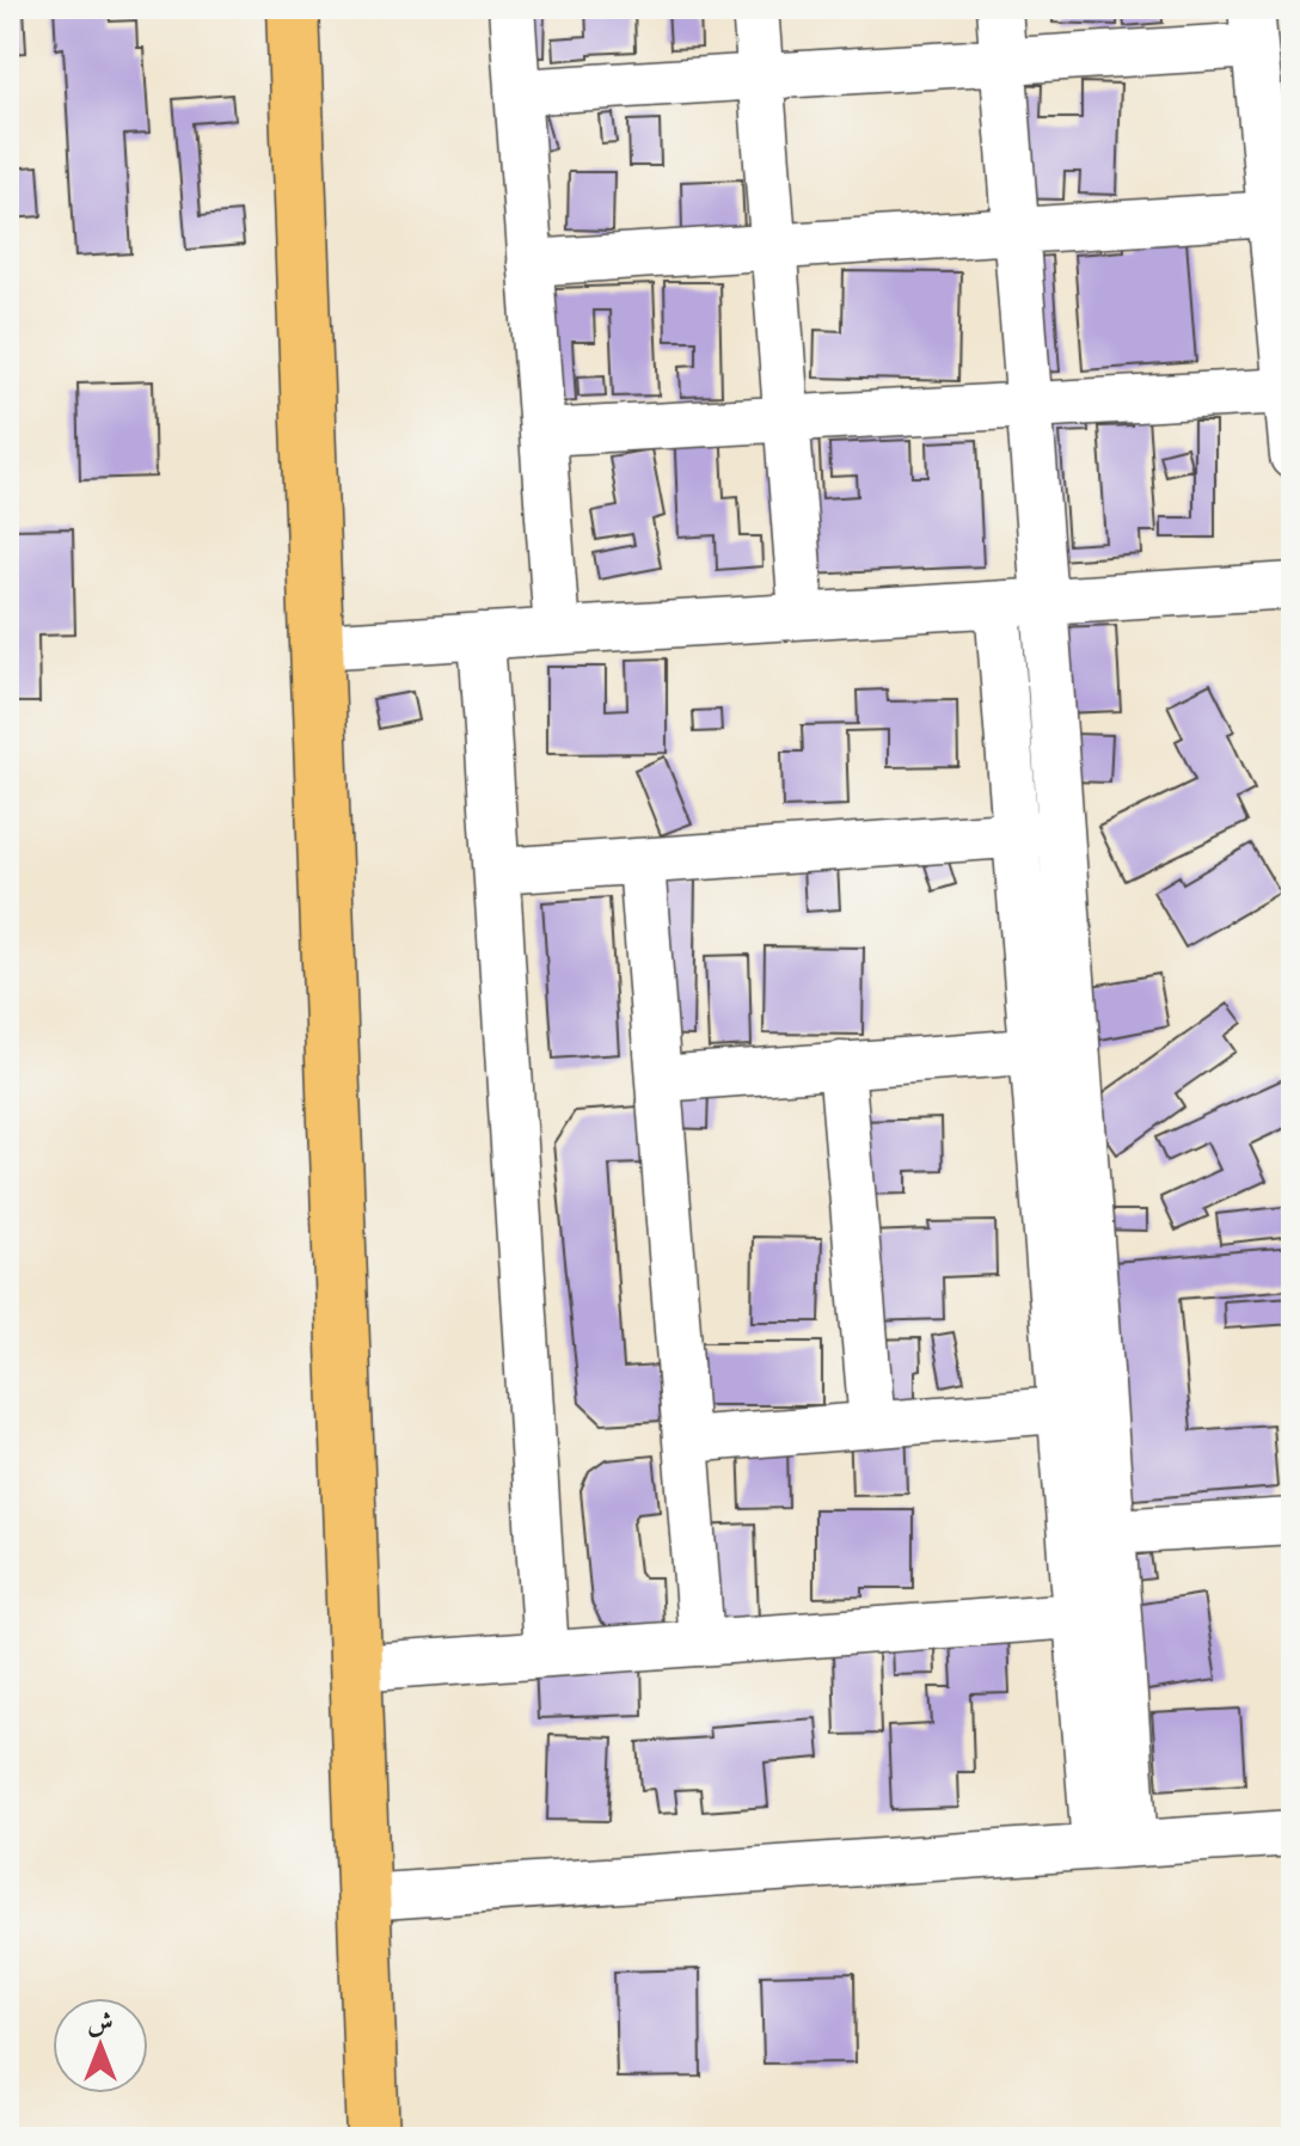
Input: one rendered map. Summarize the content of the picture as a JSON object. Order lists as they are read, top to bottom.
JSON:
{
  "north": "top"
}
